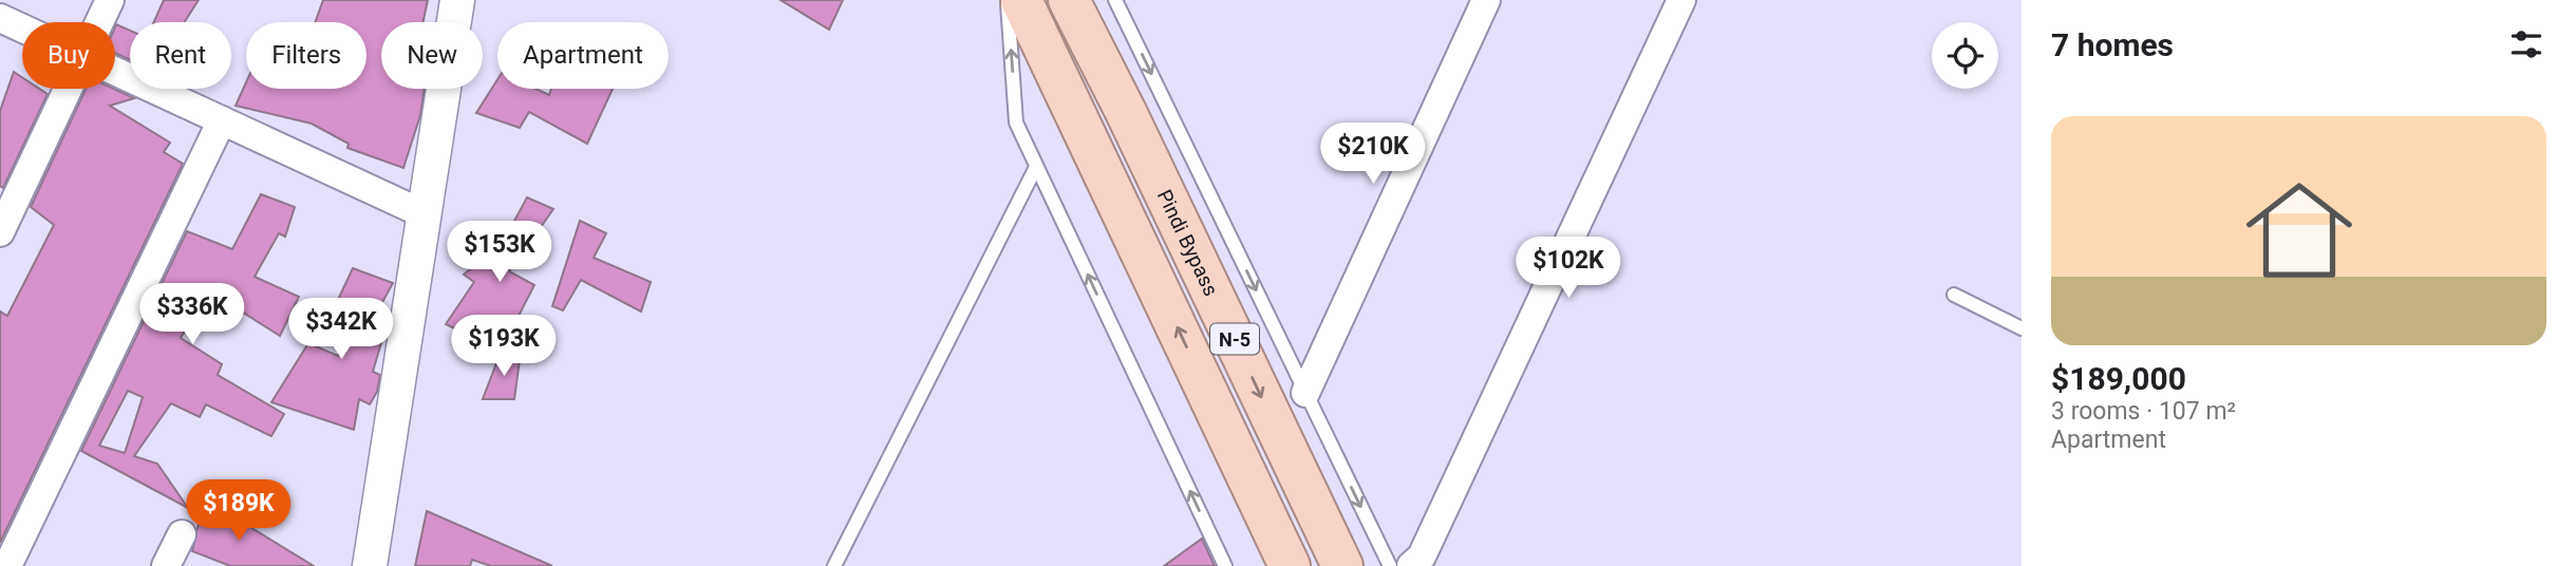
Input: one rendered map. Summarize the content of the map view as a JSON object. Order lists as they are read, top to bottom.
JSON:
{
  "streets": {
    "highway": ["Pindi Bypass", "N-5"]
  },
  "page": {
    "heading": "7 homes",
    "chip": [
      "Buy",
      "Rent",
      "Filters",
      "New",
      "Apartment"
    ],
    "list": [
      {
        "name": "$189,000",
        "note": "3 rooms · 107 m² · Apartment"
      }
    ],
    "price": [
      "$210K",
      "$153K",
      "$102K",
      "$336K",
      "$342K",
      "$193K",
      "$189K"
    ]
  }
}
